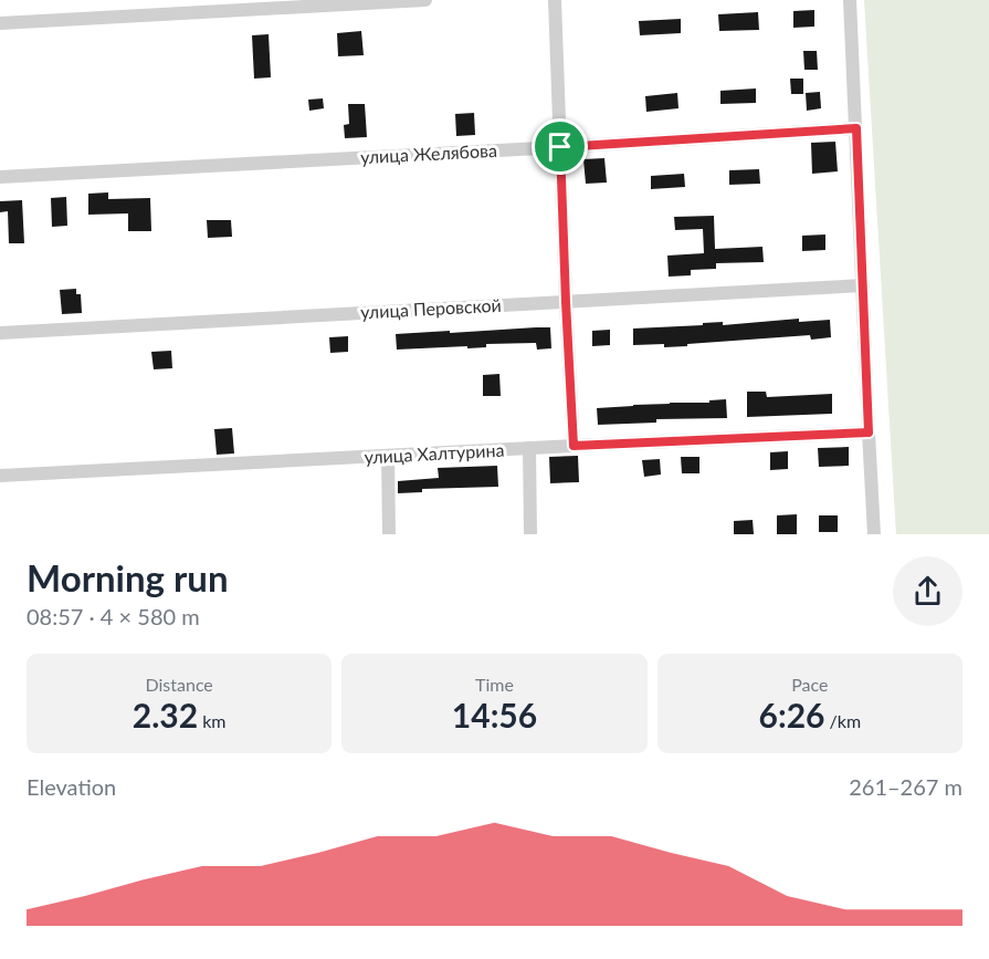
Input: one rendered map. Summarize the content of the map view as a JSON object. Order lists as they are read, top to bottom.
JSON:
{
  "streets": {
    "street": ["улица Желябова", "улица Перовской", "улица Халтурина"]
  },
  "page": {
    "heading": ["Morning run", "08:57 · 4 × 580 m"],
    "stats": [
      ["Distance", "2.32 km"],
      ["Time", "14:56"],
      ["Pace", "6:26 /km"]
    ],
    "chart": ["Elevation", "261–267 m"]
  }
}
